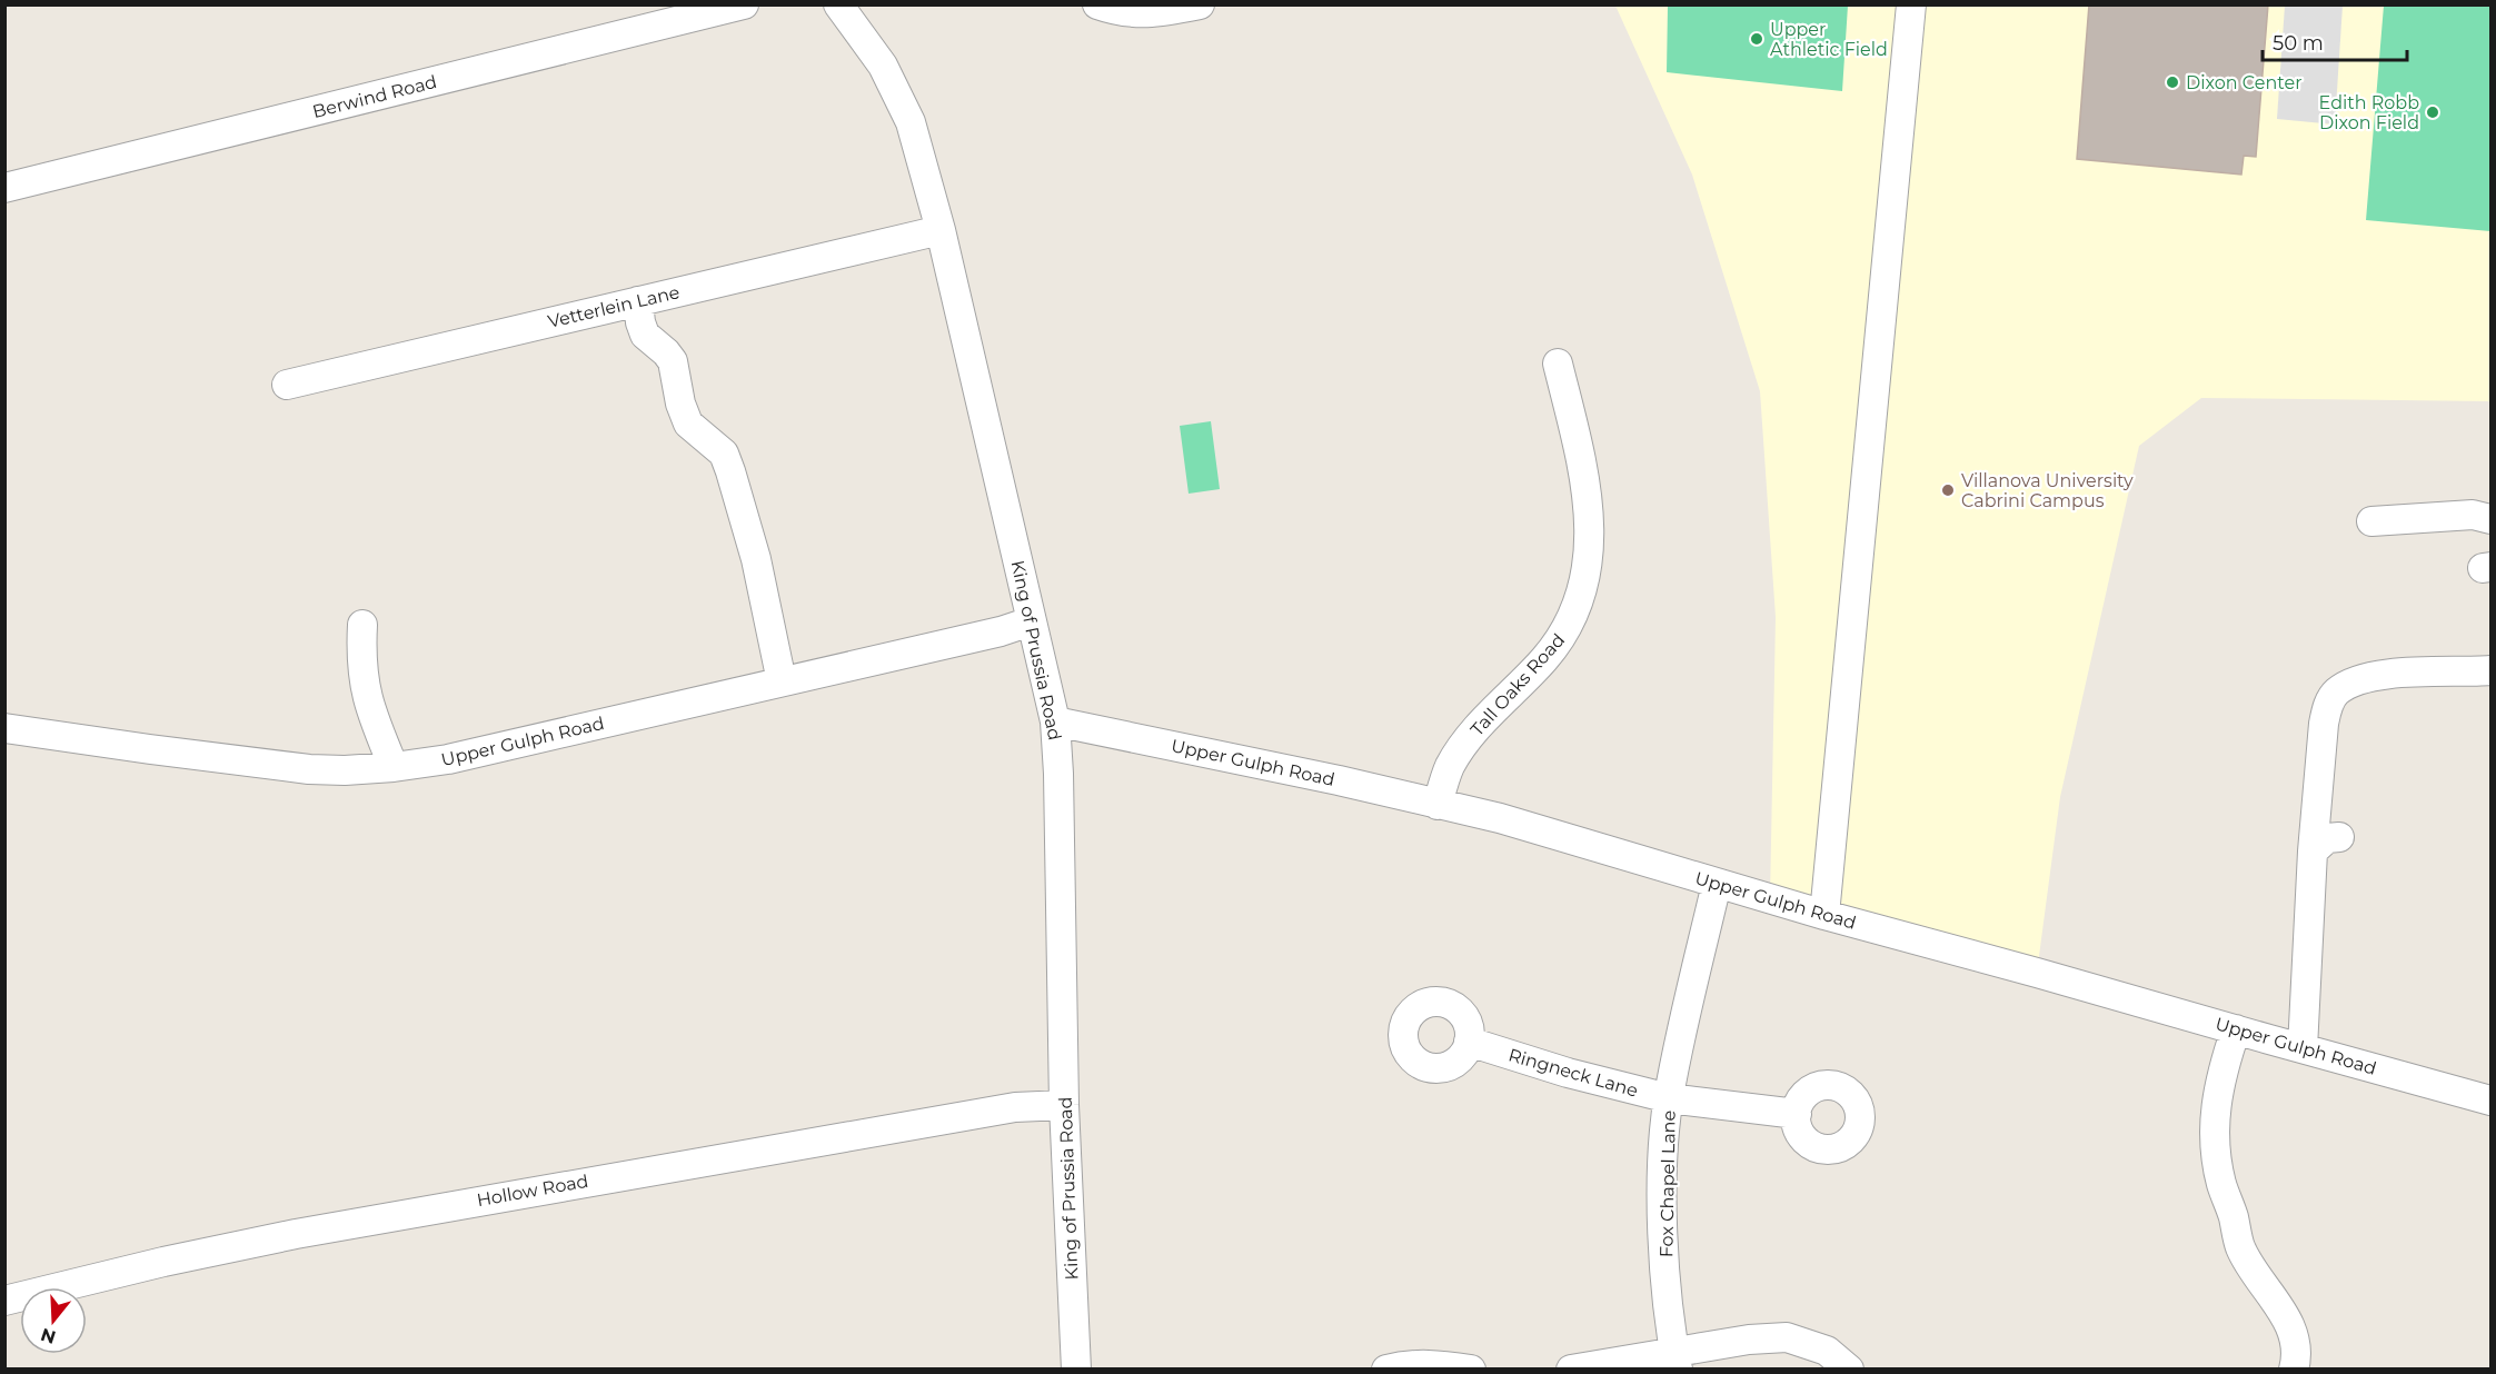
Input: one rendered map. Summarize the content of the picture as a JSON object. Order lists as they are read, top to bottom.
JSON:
{
  "streets": {
    "street": [
      "Berwind Road",
      "Vetterlein Lane",
      "King of Prussia Road",
      "Tall Oaks Road",
      "Upper Gulph Road",
      "Ringneck Lane",
      "Fox Chapel Lane",
      "Hollow Road"
    ]
  },
  "crossings": [
    ["Vetterlein Lane", "King of Prussia Road"],
    ["King of Prussia Road", "Upper Gulph Road"],
    ["King of Prussia Road", "Hollow Road"],
    ["Tall Oaks Road", "Upper Gulph Road"],
    ["Upper Gulph Road", "Fox Chapel Lane"],
    ["Ringneck Lane", "Fox Chapel Lane"]
  ],
  "places": [
    "Upper Athletic Field",
    "Dixon Center",
    "Edith Robb Dixon Field",
    "Villanova University Cabrini Campus"
  ],
  "scale_bar": "50 m",
  "north": "bottom"
}
